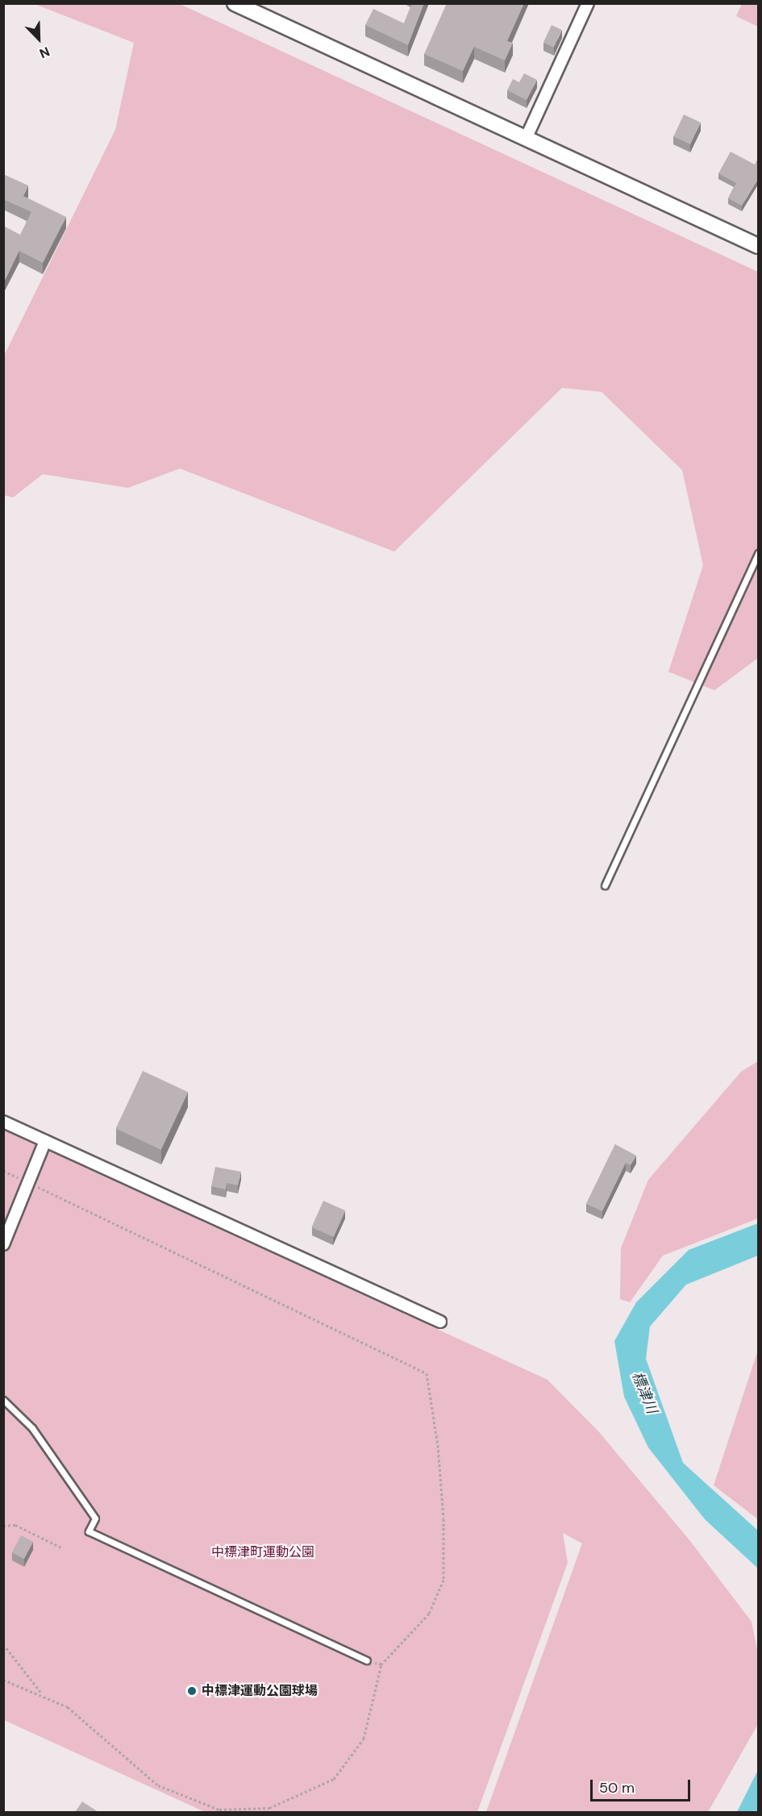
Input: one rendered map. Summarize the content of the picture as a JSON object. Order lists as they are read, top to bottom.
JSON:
{
  "water": ["標津川"],
  "parks": ["中標津町運動公園"],
  "places": ["中標津運動公園球場"],
  "scale_bar": "50 m",
  "north": "bottom right"
}
